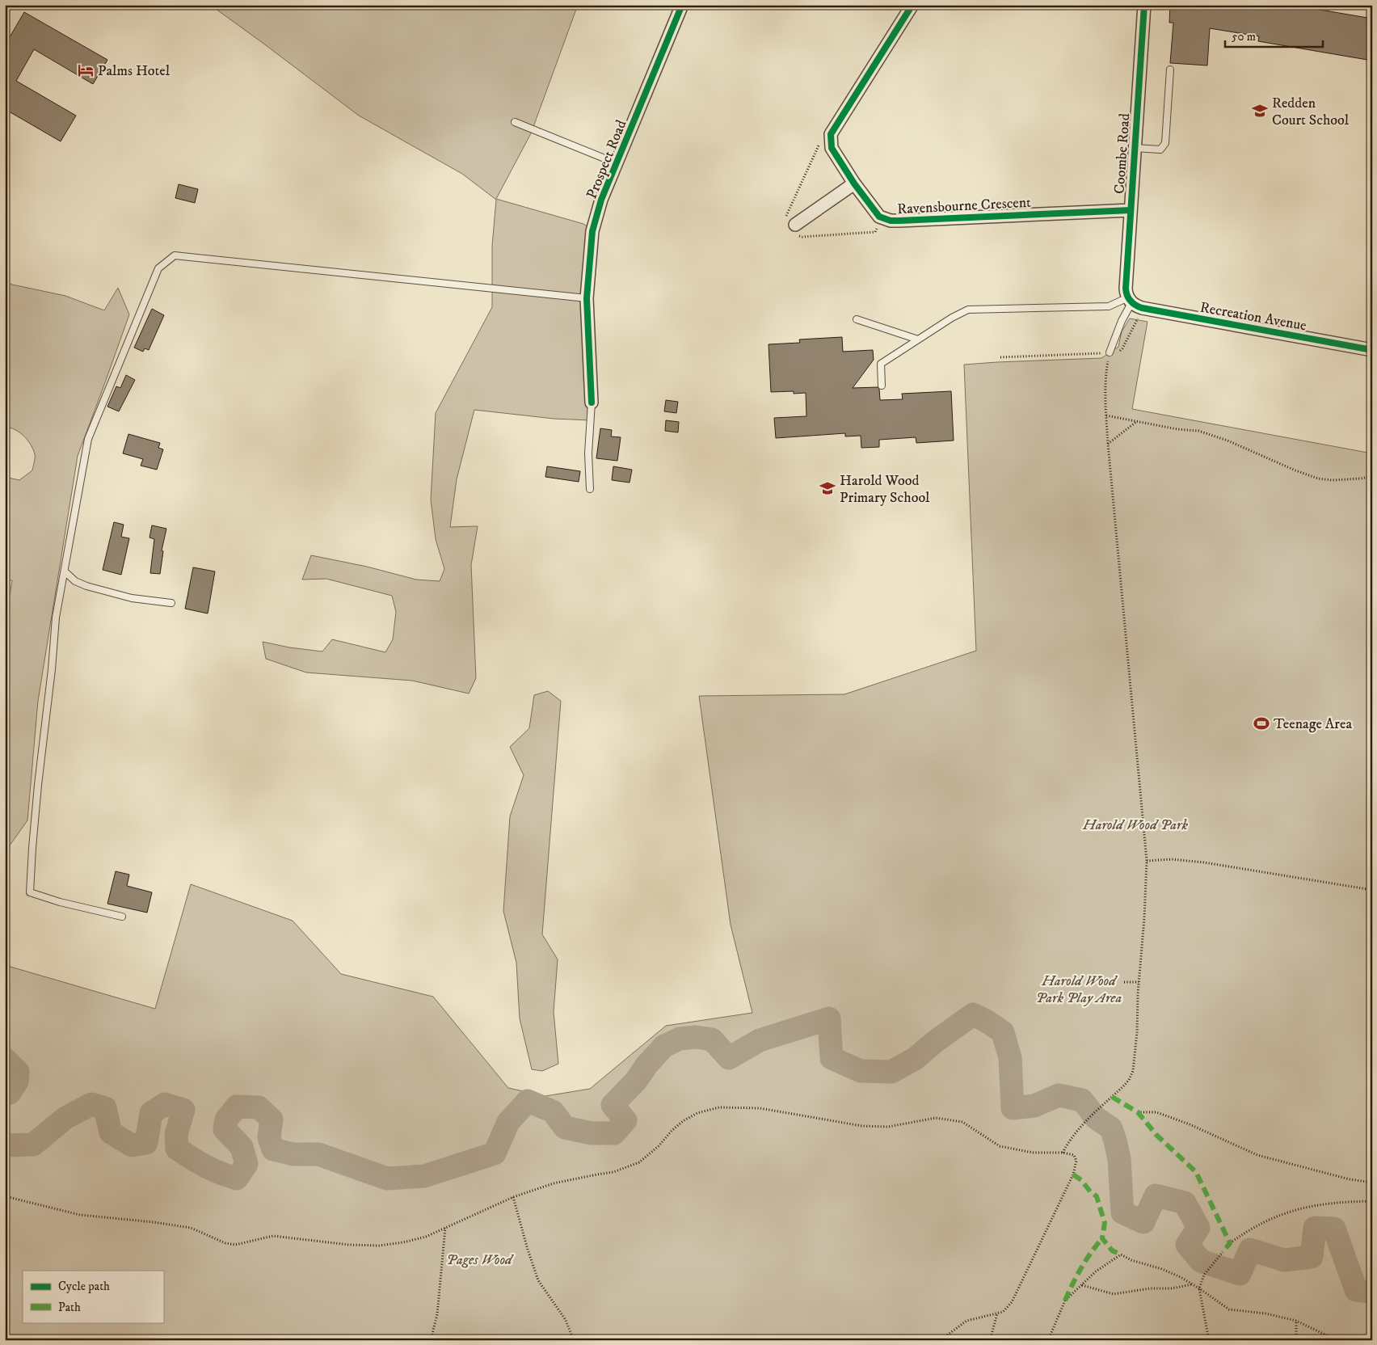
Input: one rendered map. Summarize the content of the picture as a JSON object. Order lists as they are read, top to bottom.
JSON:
{
  "streets": {
    "street": [
      "Coombe Road",
      "Prospect Road",
      "Ravensbourne Crescent",
      "Recreation Avenue"
    ]
  },
  "crossings": [
    ["Coombe Road", "Ravensbourne Crescent"],
    ["Coombe Road", "Recreation Avenue"]
  ],
  "parks": ["Harold Wood Park", "Harold Wood Park Play Area", "Pages Wood"],
  "places": {
    "hotel": ["Palms Hotel"],
    "school or university": ["Redden Court School", "Harold Wood Primary School"],
    "sports": ["Teenage Area"]
  },
  "legend": ["Cycle path", "Path"],
  "scale_bar": "50 m"
}
